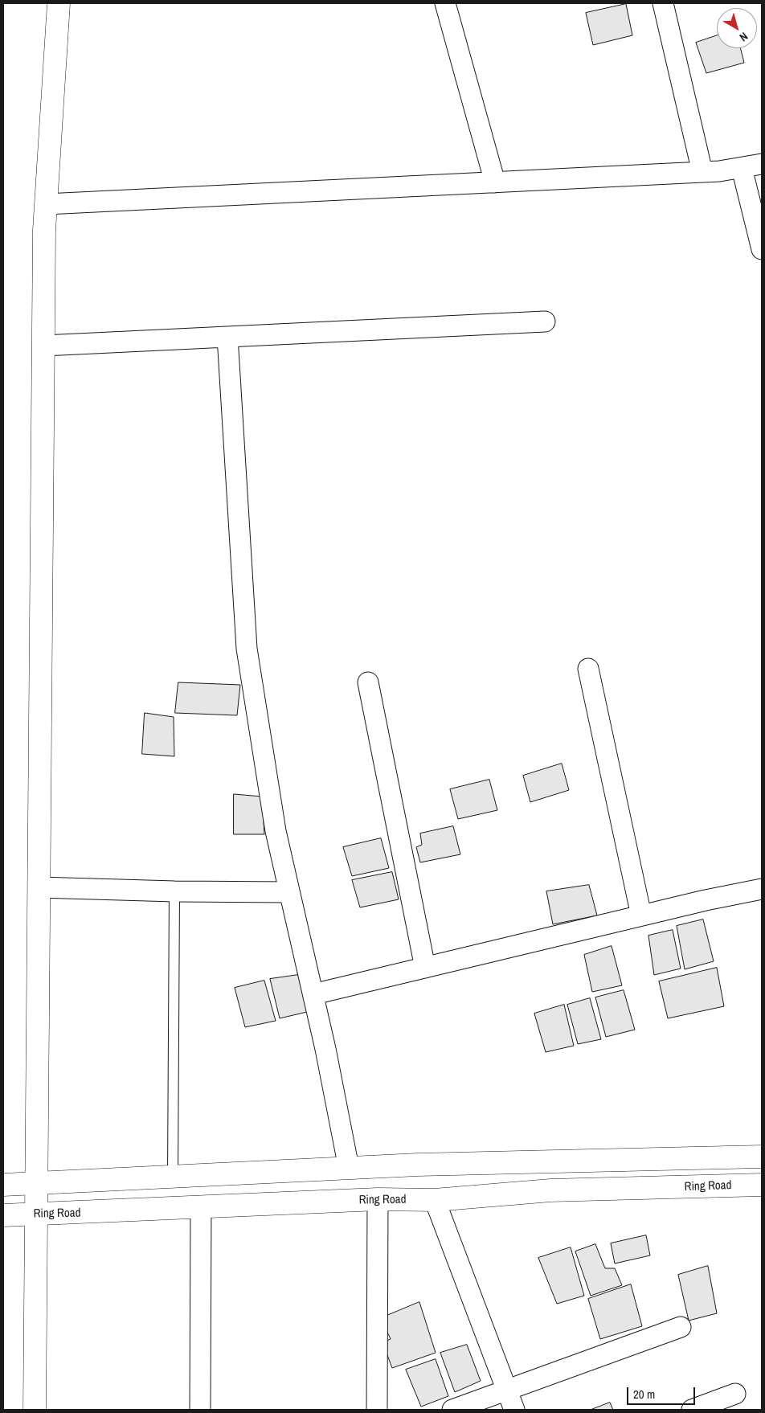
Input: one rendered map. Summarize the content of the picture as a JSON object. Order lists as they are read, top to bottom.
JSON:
{
  "streets": {
    "main road": ["Ring Road"]
  },
  "scale_bar": "20 m",
  "north": "bottom right"
}
